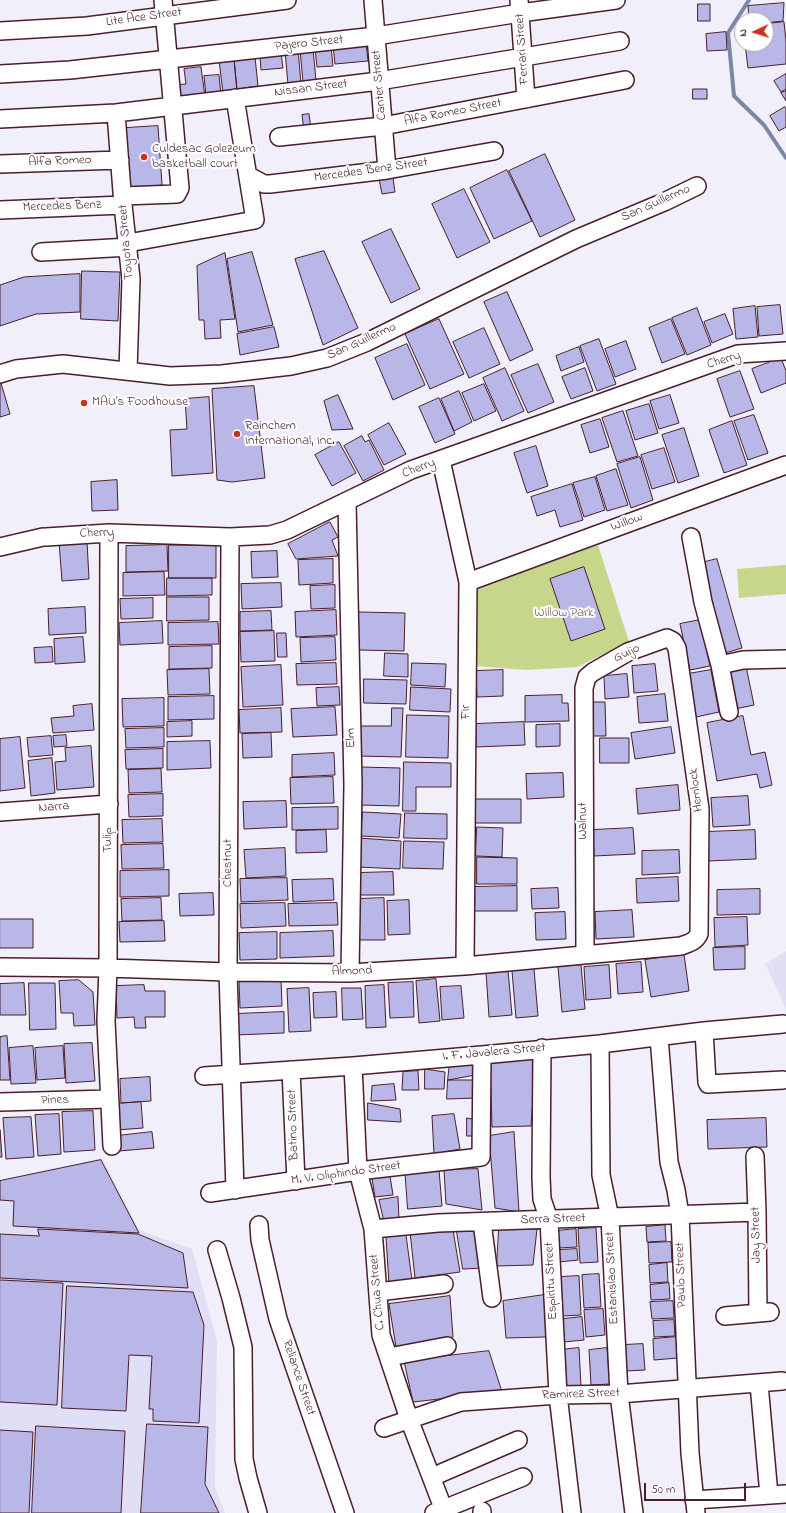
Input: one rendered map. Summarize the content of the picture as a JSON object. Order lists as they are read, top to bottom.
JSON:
{
  "streets": {
    "street": [
      "Lite Ace Street",
      "Pajero Street",
      "Ferrari Street",
      "Canter Street",
      "Nissan Street",
      "Alfa Romeo Street",
      "Alfa Romeo",
      "Mercedes Benz Street",
      "San Guillermo",
      "Mercedes Benz",
      "Toyota Street",
      "Cherry",
      "Willow",
      "Guijo",
      "Fir",
      "Elm",
      "Hemlock",
      "Narra",
      "Walnut",
      "Tulip",
      "Chestnut",
      "Almond",
      "I. F. Javalera Street",
      "Pines",
      "Batino Street",
      "M. V. Oliphindo Street",
      "Serra Street",
      "Jay Street",
      "Paulo Street",
      "Estanislao Street",
      "Espiritu Street",
      "C. Chua Street",
      "Reliance Street",
      "Ramirez Street"
    ]
  },
  "crossings": [
    ["Pajero Street", "Ferrari Street"],
    ["Pajero Street", "Canter Street"],
    ["Ferrari Street", "Nissan Street"],
    ["Ferrari Street", "Alfa Romeo Street"],
    ["Canter Street", "Nissan Street"],
    ["Canter Street", "Alfa Romeo Street"],
    ["Canter Street", "Mercedes Benz Street"],
    ["Nissan Street", "Mercedes Benz"],
    ["Nissan Street", "Toyota Street"],
    ["Alfa Romeo", "Toyota Street"],
    ["San Guillermo", "Toyota Street"],
    ["Mercedes Benz", "Toyota Street"],
    ["Cherry", "Fir"],
    ["Cherry", "Elm"],
    ["Cherry", "Tulip"],
    ["Cherry", "Chestnut"],
    ["Willow", "Fir"],
    ["Guijo", "Hemlock"],
    ["Guijo", "Walnut"],
    ["Fir", "Almond"],
    ["Elm", "Almond"],
    ["Hemlock", "Almond"],
    ["Narra", "Tulip"],
    ["Walnut", "Almond"],
    ["Tulip", "Almond"],
    ["Tulip", "Pines"],
    ["Chestnut", "Almond"],
    ["Chestnut", "I. F. Javalera Street"],
    ["Chestnut", "M. V. Oliphindo Street"],
    ["I. F. Javalera Street", "Batino Street"],
    ["I. F. Javalera Street", "M. V. Oliphindo Street"],
    ["I. F. Javalera Street", "Paulo Street"],
    ["I. F. Javalera Street", "Estanislao Street"],
    ["I. F. Javalera Street", "Espiritu Street"],
    ["I. F. Javalera Street", "C. Chua Street"],
    ["Batino Street", "M. V. Oliphindo Street"],
    ["M. V. Oliphindo Street", "C. Chua Street"],
    ["Serra Street", "Jay Street"],
    ["Serra Street", "Paulo Street"],
    ["Serra Street", "Estanislao Street"],
    ["Serra Street", "Espiritu Street"],
    ["Serra Street", "C. Chua Street"],
    ["Paulo Street", "Ramirez Street"],
    ["Estanislao Street", "Ramirez Street"],
    ["Espiritu Street", "Ramirez Street"],
    ["C. Chua Street", "Ramirez Street"]
  ],
  "parks": ["Willow Park"],
  "places": ["Culdesac Golezeum basketball court", "MAU’s Foodhouse", "Rainchem International, Inc."],
  "scale_bar": "50 m",
  "north": "left"
}
